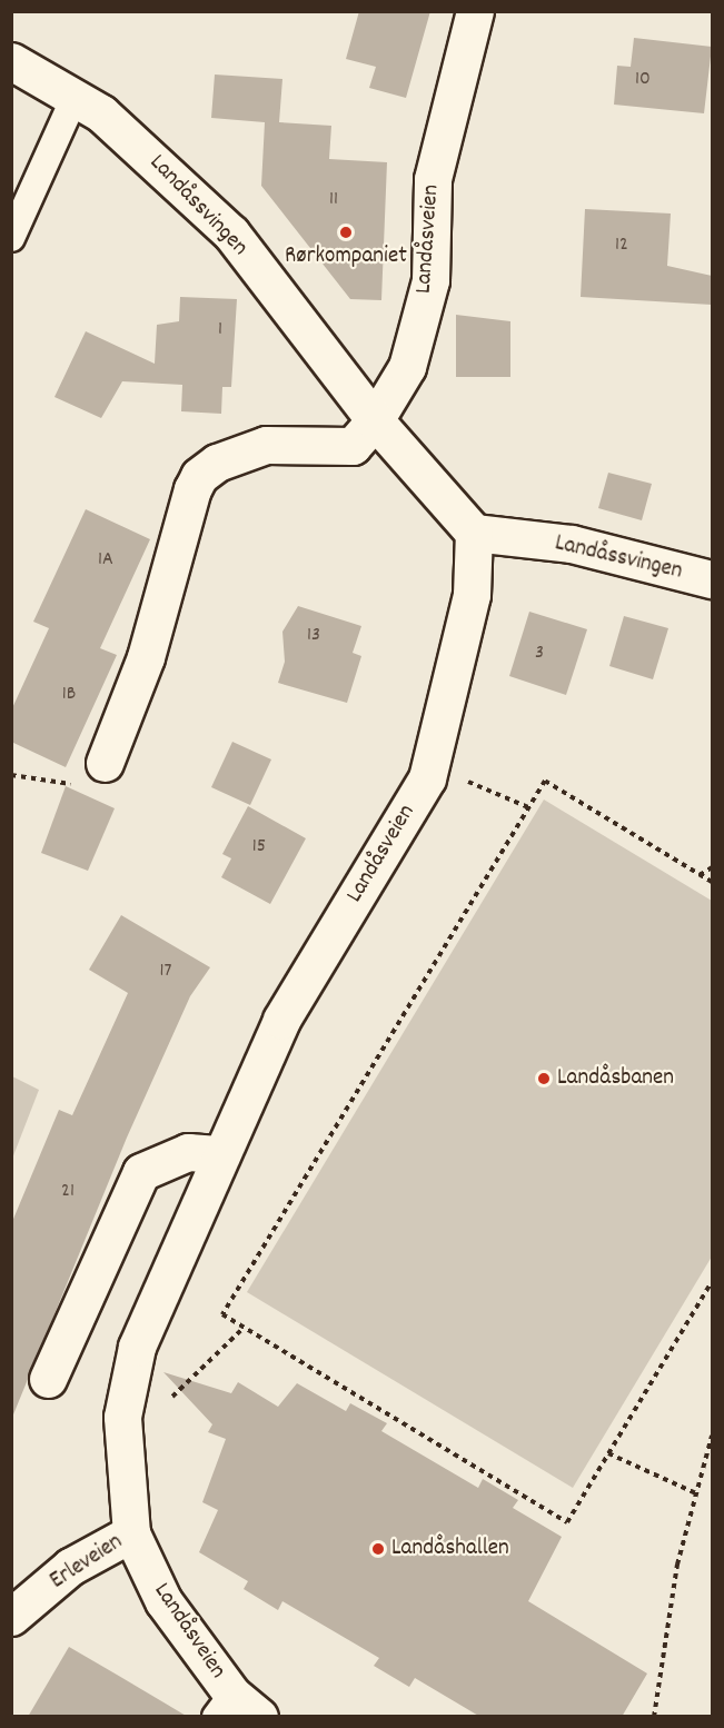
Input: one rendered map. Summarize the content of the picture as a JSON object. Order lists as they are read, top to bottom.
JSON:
{
  "streets": {
    "street": ["Landåssvingen", "Landåsveien", "Erleveien"]
  },
  "crossings": [
    ["Landåssvingen", "Landåsveien"],
    ["Landåsveien", "Erleveien"]
  ],
  "places": ["Rørkompaniet", "Landåsbanen", "Landåshallen"],
  "house_numbers": [
    "10",
    "11",
    "12",
    "1",
    "1A",
    "13",
    "3",
    "1B",
    "15",
    "17",
    "21"
  ]
}
